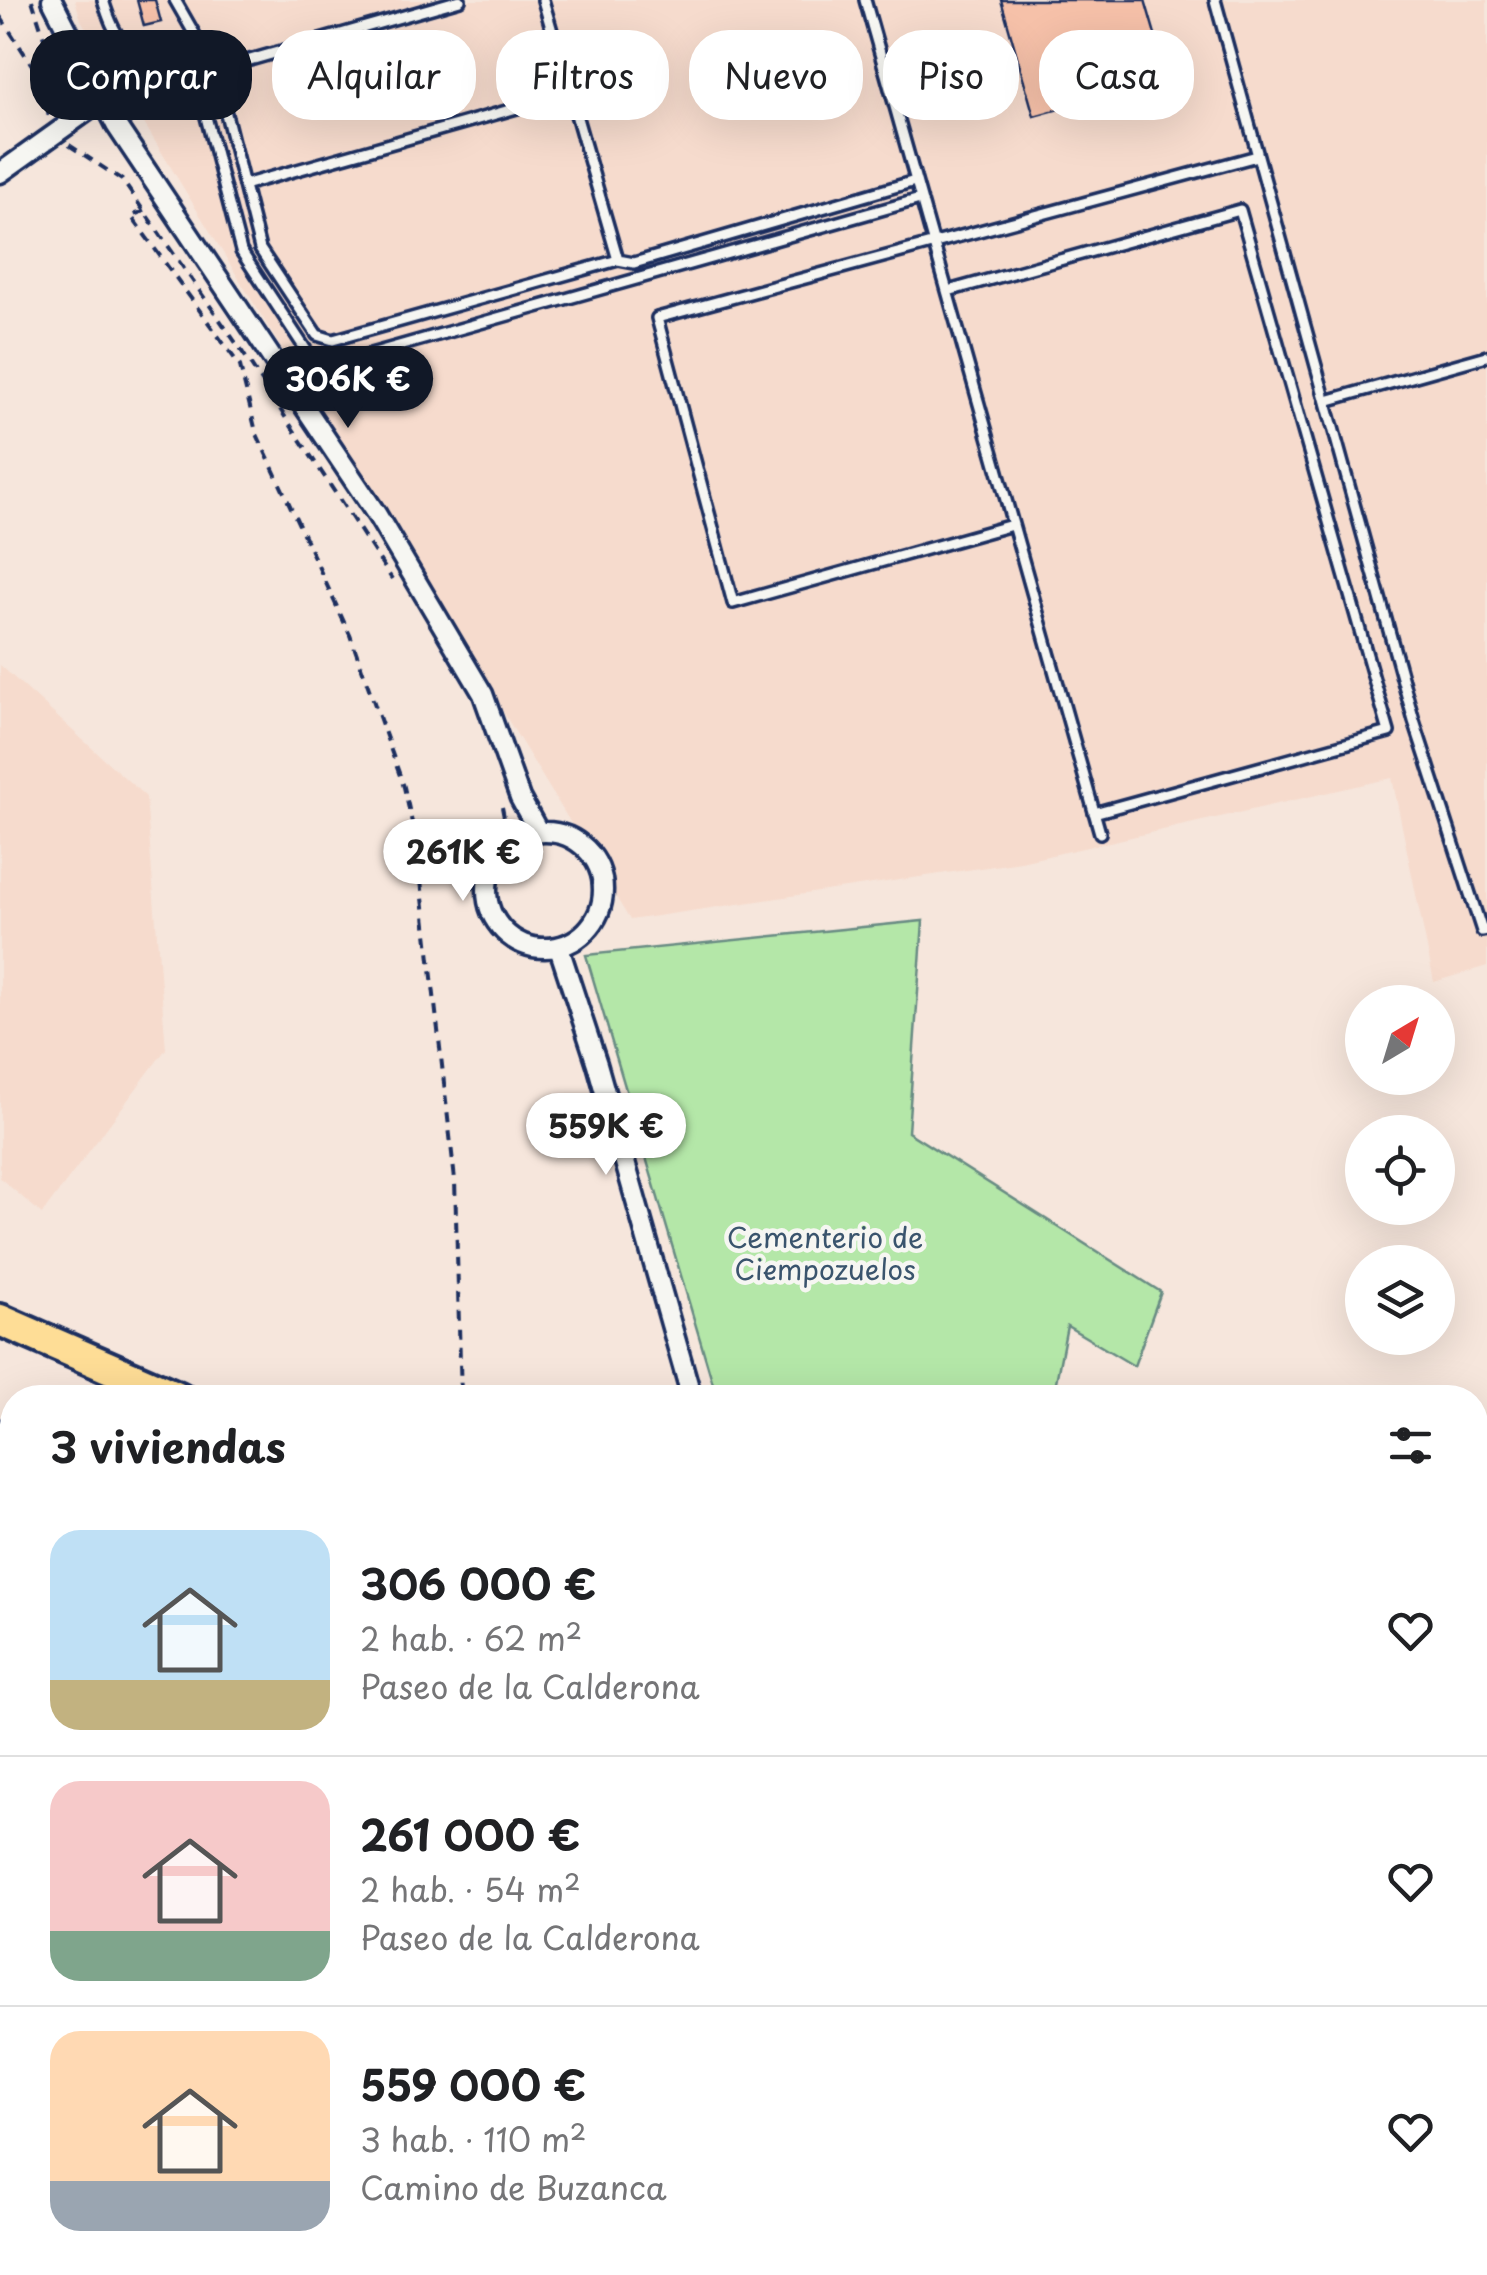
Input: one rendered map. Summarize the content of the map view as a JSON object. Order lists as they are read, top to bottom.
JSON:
{
  "parks": ["Cementerio de Ciempozuelos"],
  "north": "top right",
  "page": {
    "chip": [
      "Comprar",
      "Alquilar",
      "Filtros",
      "Nuevo",
      "Piso",
      "Casa"
    ],
    "price": ["306K €", "261K €", "559K €"],
    "heading": "3 viviendas",
    "list": [
      {
        "name": "306 000 €",
        "note": "2 hab. · 62 m² · Paseo de la Calderona"
      },
      {
        "name": "261 000 €",
        "note": "2 hab. · 54 m² · Paseo de la Calderona"
      },
      {
        "name": "559 000 €",
        "note": "3 hab. · 110 m² · Camino de Buzanca"
      }
    ]
  }
}
